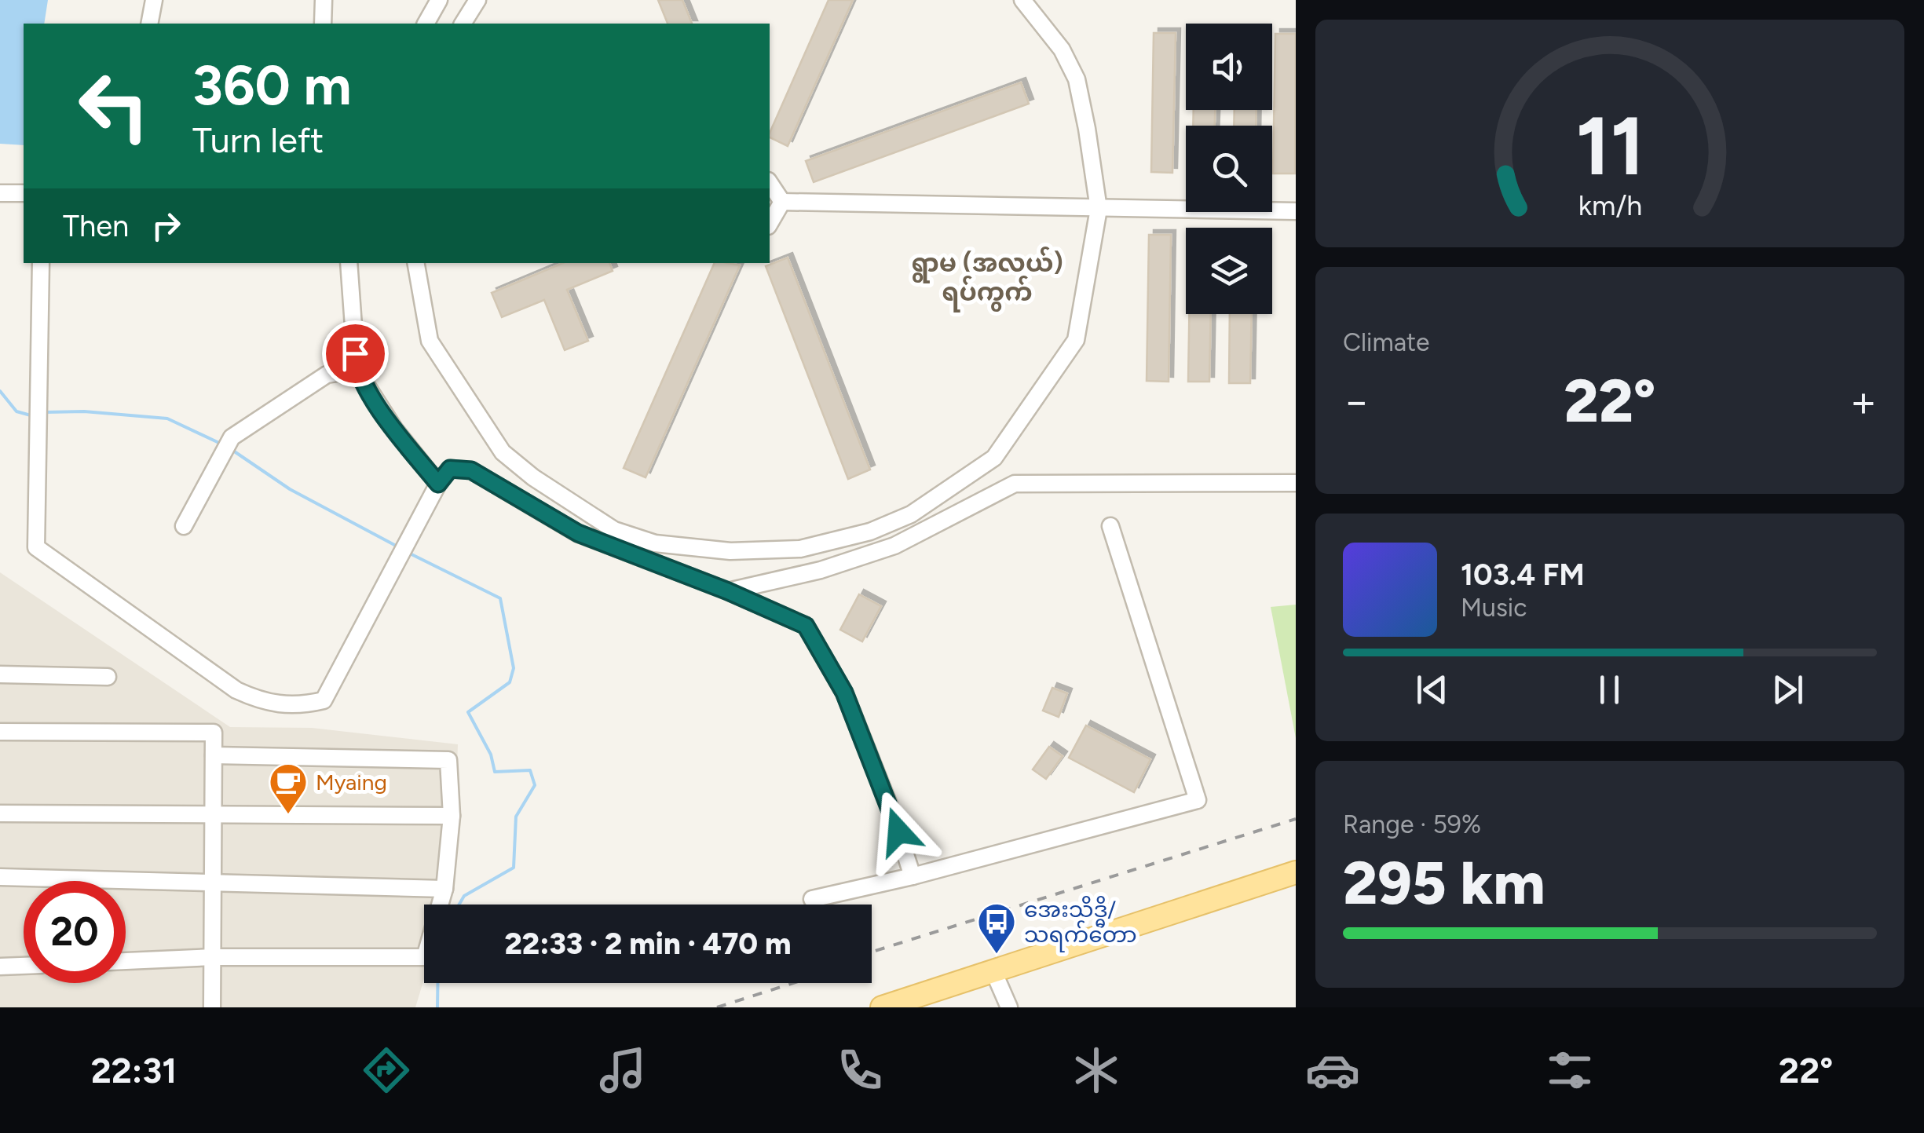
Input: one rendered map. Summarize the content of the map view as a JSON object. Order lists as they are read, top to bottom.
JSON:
{
  "districts": ["ရွာမ (အလယ်) ရပ်ကွက်"],
  "places": {
    "cafe": ["Myaing"],
    "bus stop": ["အေးသိဒ္ဓိ/ သရက်တော"]
  },
  "page": {
    "turn": ["360 m", "Turn left"],
    "then": "Then",
    "tile": [
      "Climate",
      ["Range · 59%", "295 km"]
    ],
    "heat": ["−", "22°", "+"],
    "song": ["103.4 FM", "Music"],
    "limit": "20",
    "trip": "22:33 · 2 min · 470 m",
    "tabs": ["22:31", "22°"],
    "gauge": ["11", "km/h"]
  }
}
